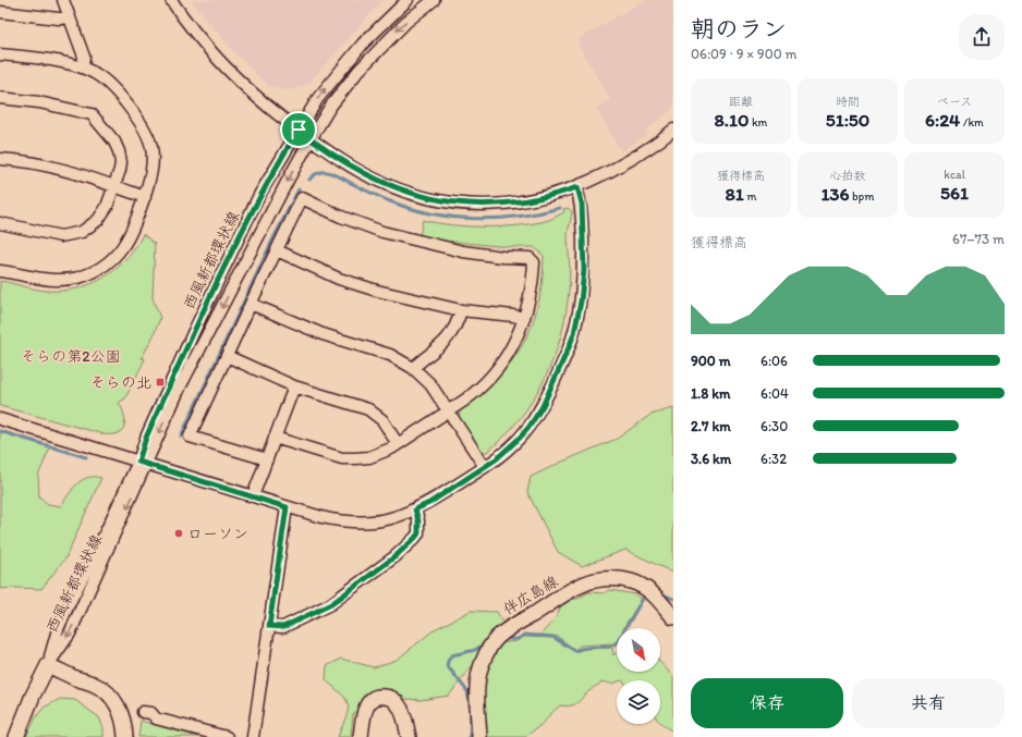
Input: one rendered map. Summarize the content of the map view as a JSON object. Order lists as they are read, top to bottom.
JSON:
{
  "streets": {
    "main road": ["伴広島線"],
    "street": ["西風新都環状線"]
  },
  "parks": ["そらの第2公園"],
  "places": {
    "transit": ["そらの北"],
    "other": ["ローソン"]
  },
  "north": "bottom right",
  "page": {
    "heading": ["朝のラン", "06:09 · 9 × 900 m"],
    "stats": [
      ["距離", "8.10 km"],
      ["時間", "51:50"],
      ["ペース", "6:24 /km"],
      ["獲得標高", "81 m"],
      ["心拍数", "136 bpm"],
      ["kcal", "561"]
    ],
    "chart": ["獲得標高", "67–73 m"],
    "list": [
      {
        "name": "900 m",
        "note": "6:06"
      },
      {
        "name": "1.8 km",
        "note": "6:04"
      },
      {
        "name": "2.7 km",
        "note": "6:30"
      },
      {
        "name": "3.6 km",
        "note": "6:32"
      }
    ],
    "buttons": ["保存", "共有"]
  }
}
